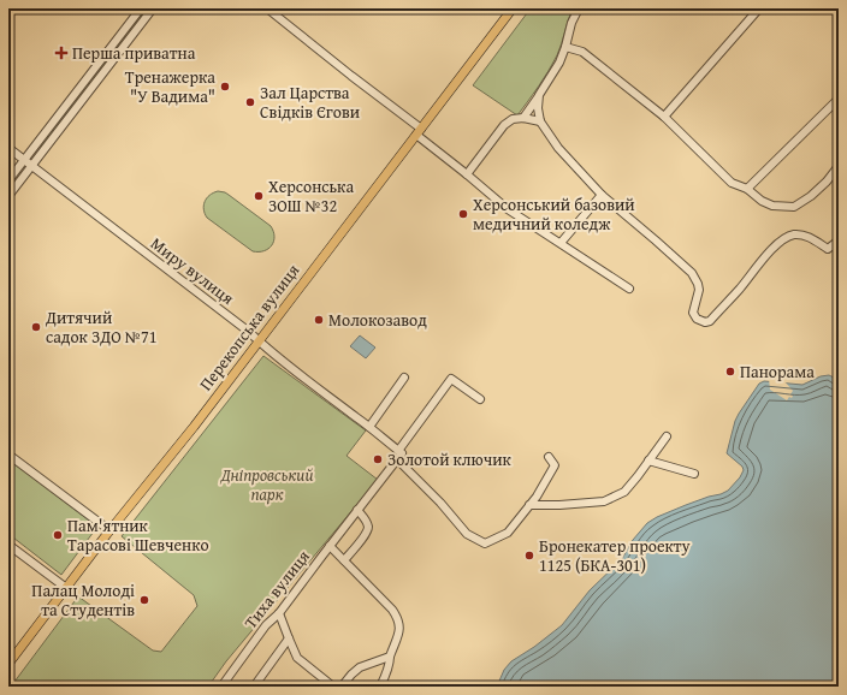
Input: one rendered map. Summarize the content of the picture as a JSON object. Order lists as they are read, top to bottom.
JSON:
{
  "streets": {
    "main road": ["Перекопська вулиця"],
    "street": ["Миру вулиця", "Тиха вулиця"]
  },
  "crossings": [
    ["Миру вулиця", "Перекопська вулиця"],
    ["Миру вулиця", "Тиха вулиця"]
  ],
  "parks": ["Дніпровський парк"],
  "places": {
    "health": ["Перша приватна"],
    "other": [
      "Тренажерка \"У Вадима\"",
      "Зал Царства Свідків Єгови",
      "Херсонська ЗОШ №32",
      "Херсонський базовий медичний коледж",
      "Молокозавод",
      "Дитячий садок ЗДО №71",
      "Панорама",
      "Золотой ключик",
      "Пам'ятник Тарасові Шевченко",
      "Бронекатер проекту 1125 (БКА-301)",
      "Палац Молоді та Студентів"
    ]
  }
}
